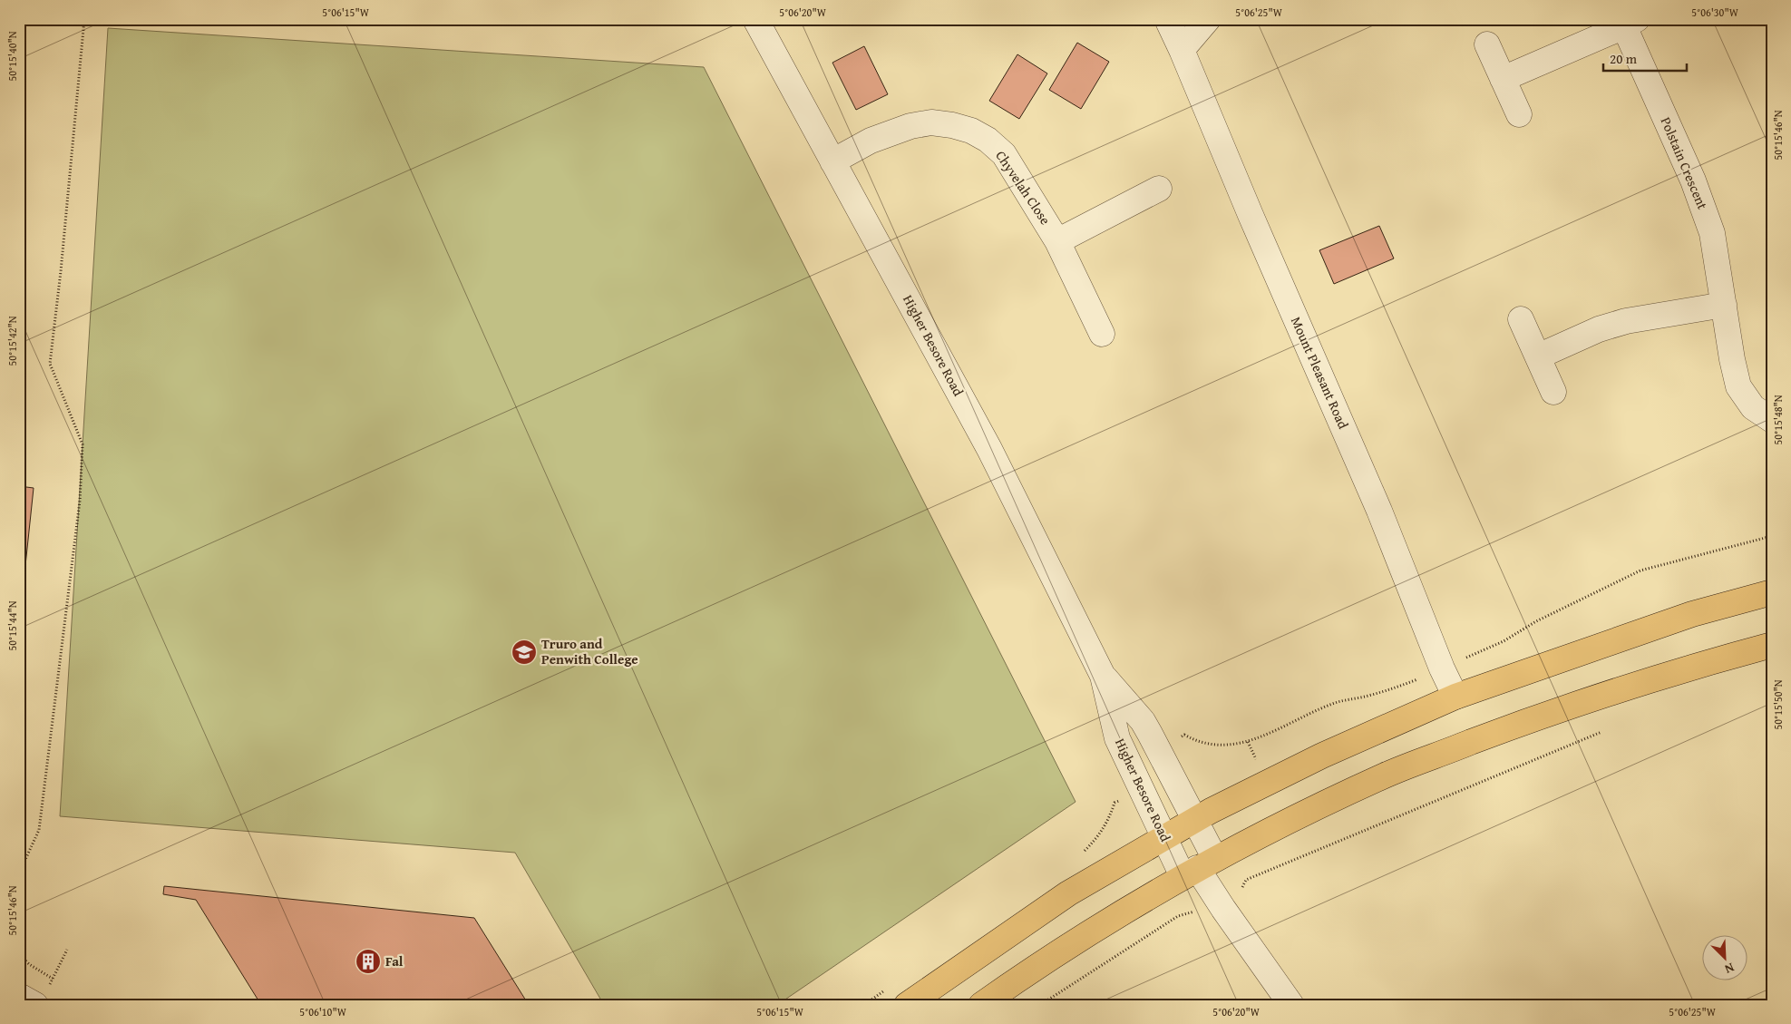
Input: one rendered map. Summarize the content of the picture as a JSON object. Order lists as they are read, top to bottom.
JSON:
{
  "streets": {
    "street": [
      "Polstain Crescent",
      "Chyvelah Close",
      "Higher Besore Road",
      "Mount Pleasant Road"
    ]
  },
  "crossings": [
    ["Chyvelah Close", "Higher Besore Road"]
  ],
  "places": {
    "school or university": ["Truro and Penwith College"],
    "building": ["Fal"]
  },
  "scale_bar": "20 m",
  "north": "bottom right",
  "coordinates": [
    "5°06'15\"W",
    "5°06'20\"W",
    "5°06'25\"W",
    "5°06'30\"W",
    "50°15'40\"N",
    "50°15'46\"N",
    "50°15'42\"N",
    "50°15'48\"N",
    "50°15'44\"N",
    "50°15'50\"N",
    "5°06'10\"W"
  ]
}
